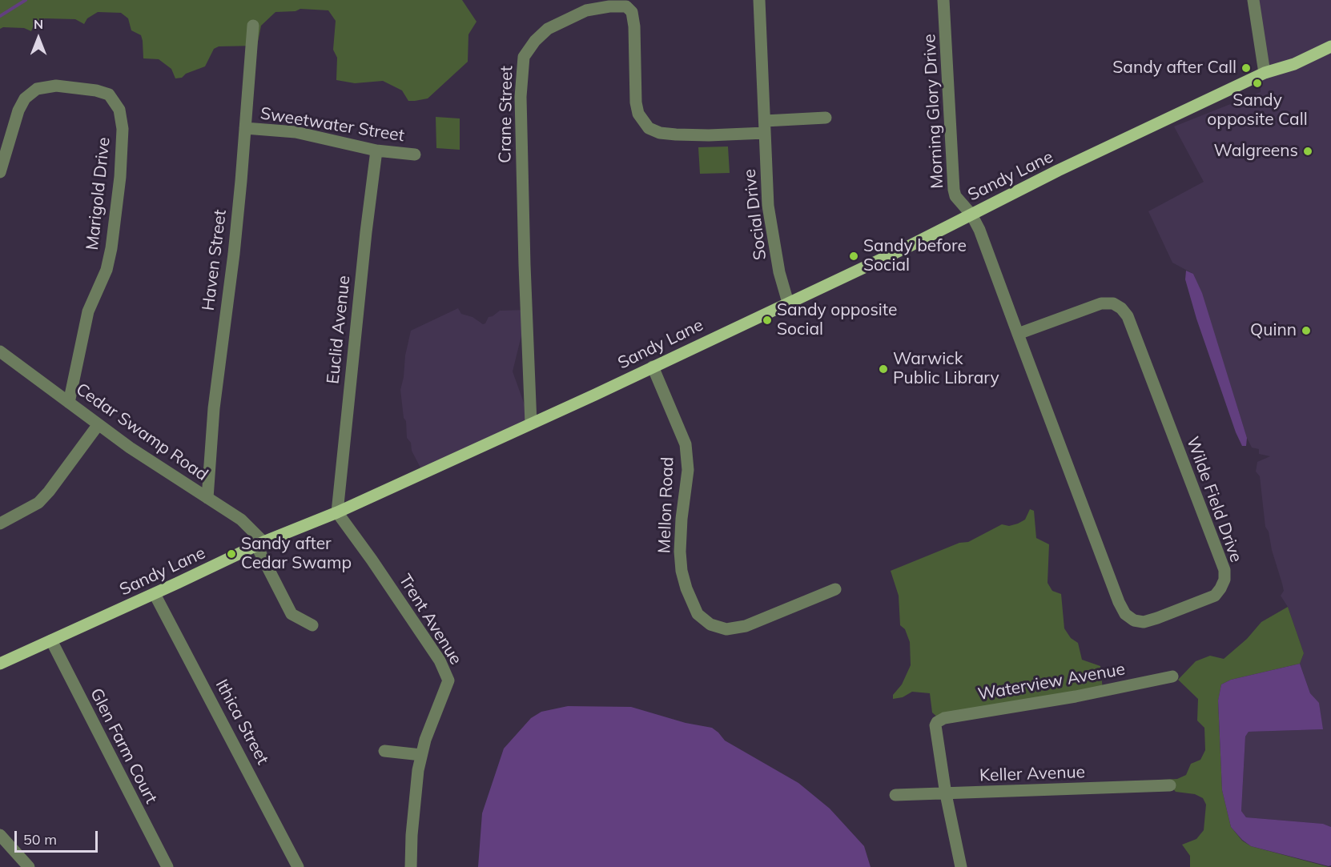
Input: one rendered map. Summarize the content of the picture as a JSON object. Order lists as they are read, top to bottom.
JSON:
{
  "streets": {
    "main road": ["Sandy Lane"],
    "street": [
      "Morning Glory Drive",
      "Crane Street",
      "Sweetwater Street",
      "Marigold Drive",
      "Social Drive",
      "Haven Street",
      "Euclid Avenue",
      "Cedar Swamp Road",
      "Wilde Field Drive",
      "Mellon Road",
      "Trent Avenue",
      "Waterview Avenue",
      "Ithica Street",
      "Glen Farm Court",
      "Keller Avenue"
    ]
  },
  "crossings": [
    ["Morning Glory Drive", "Sandy Lane"],
    ["Morning Glory Drive", "Wilde Field Drive"],
    ["Crane Street", "Sandy Lane"],
    ["Crane Street", "Social Drive"],
    ["Sweetwater Street", "Haven Street"],
    ["Sweetwater Street", "Euclid Avenue"],
    ["Sandy Lane", "Social Drive"],
    ["Sandy Lane", "Euclid Avenue"],
    ["Sandy Lane", "Cedar Swamp Road"],
    ["Sandy Lane", "Wilde Field Drive"],
    ["Sandy Lane", "Mellon Road"],
    ["Sandy Lane", "Trent Avenue"],
    ["Sandy Lane", "Ithica Street"],
    ["Sandy Lane", "Glen Farm Court"],
    ["Marigold Drive", "Cedar Swamp Road"],
    ["Haven Street", "Cedar Swamp Road"],
    ["Euclid Avenue", "Trent Avenue"],
    ["Waterview Avenue", "Keller Avenue"]
  ],
  "places": [
    "Sandy after Call",
    "Sandy opposite Call",
    "Walgreens",
    "Sandy before Social",
    "Sandy opposite Social",
    "Quinn",
    "Warwick Public Library",
    "Sandy after Cedar Swamp"
  ],
  "scale_bar": "50 m",
  "north": "top"
}
